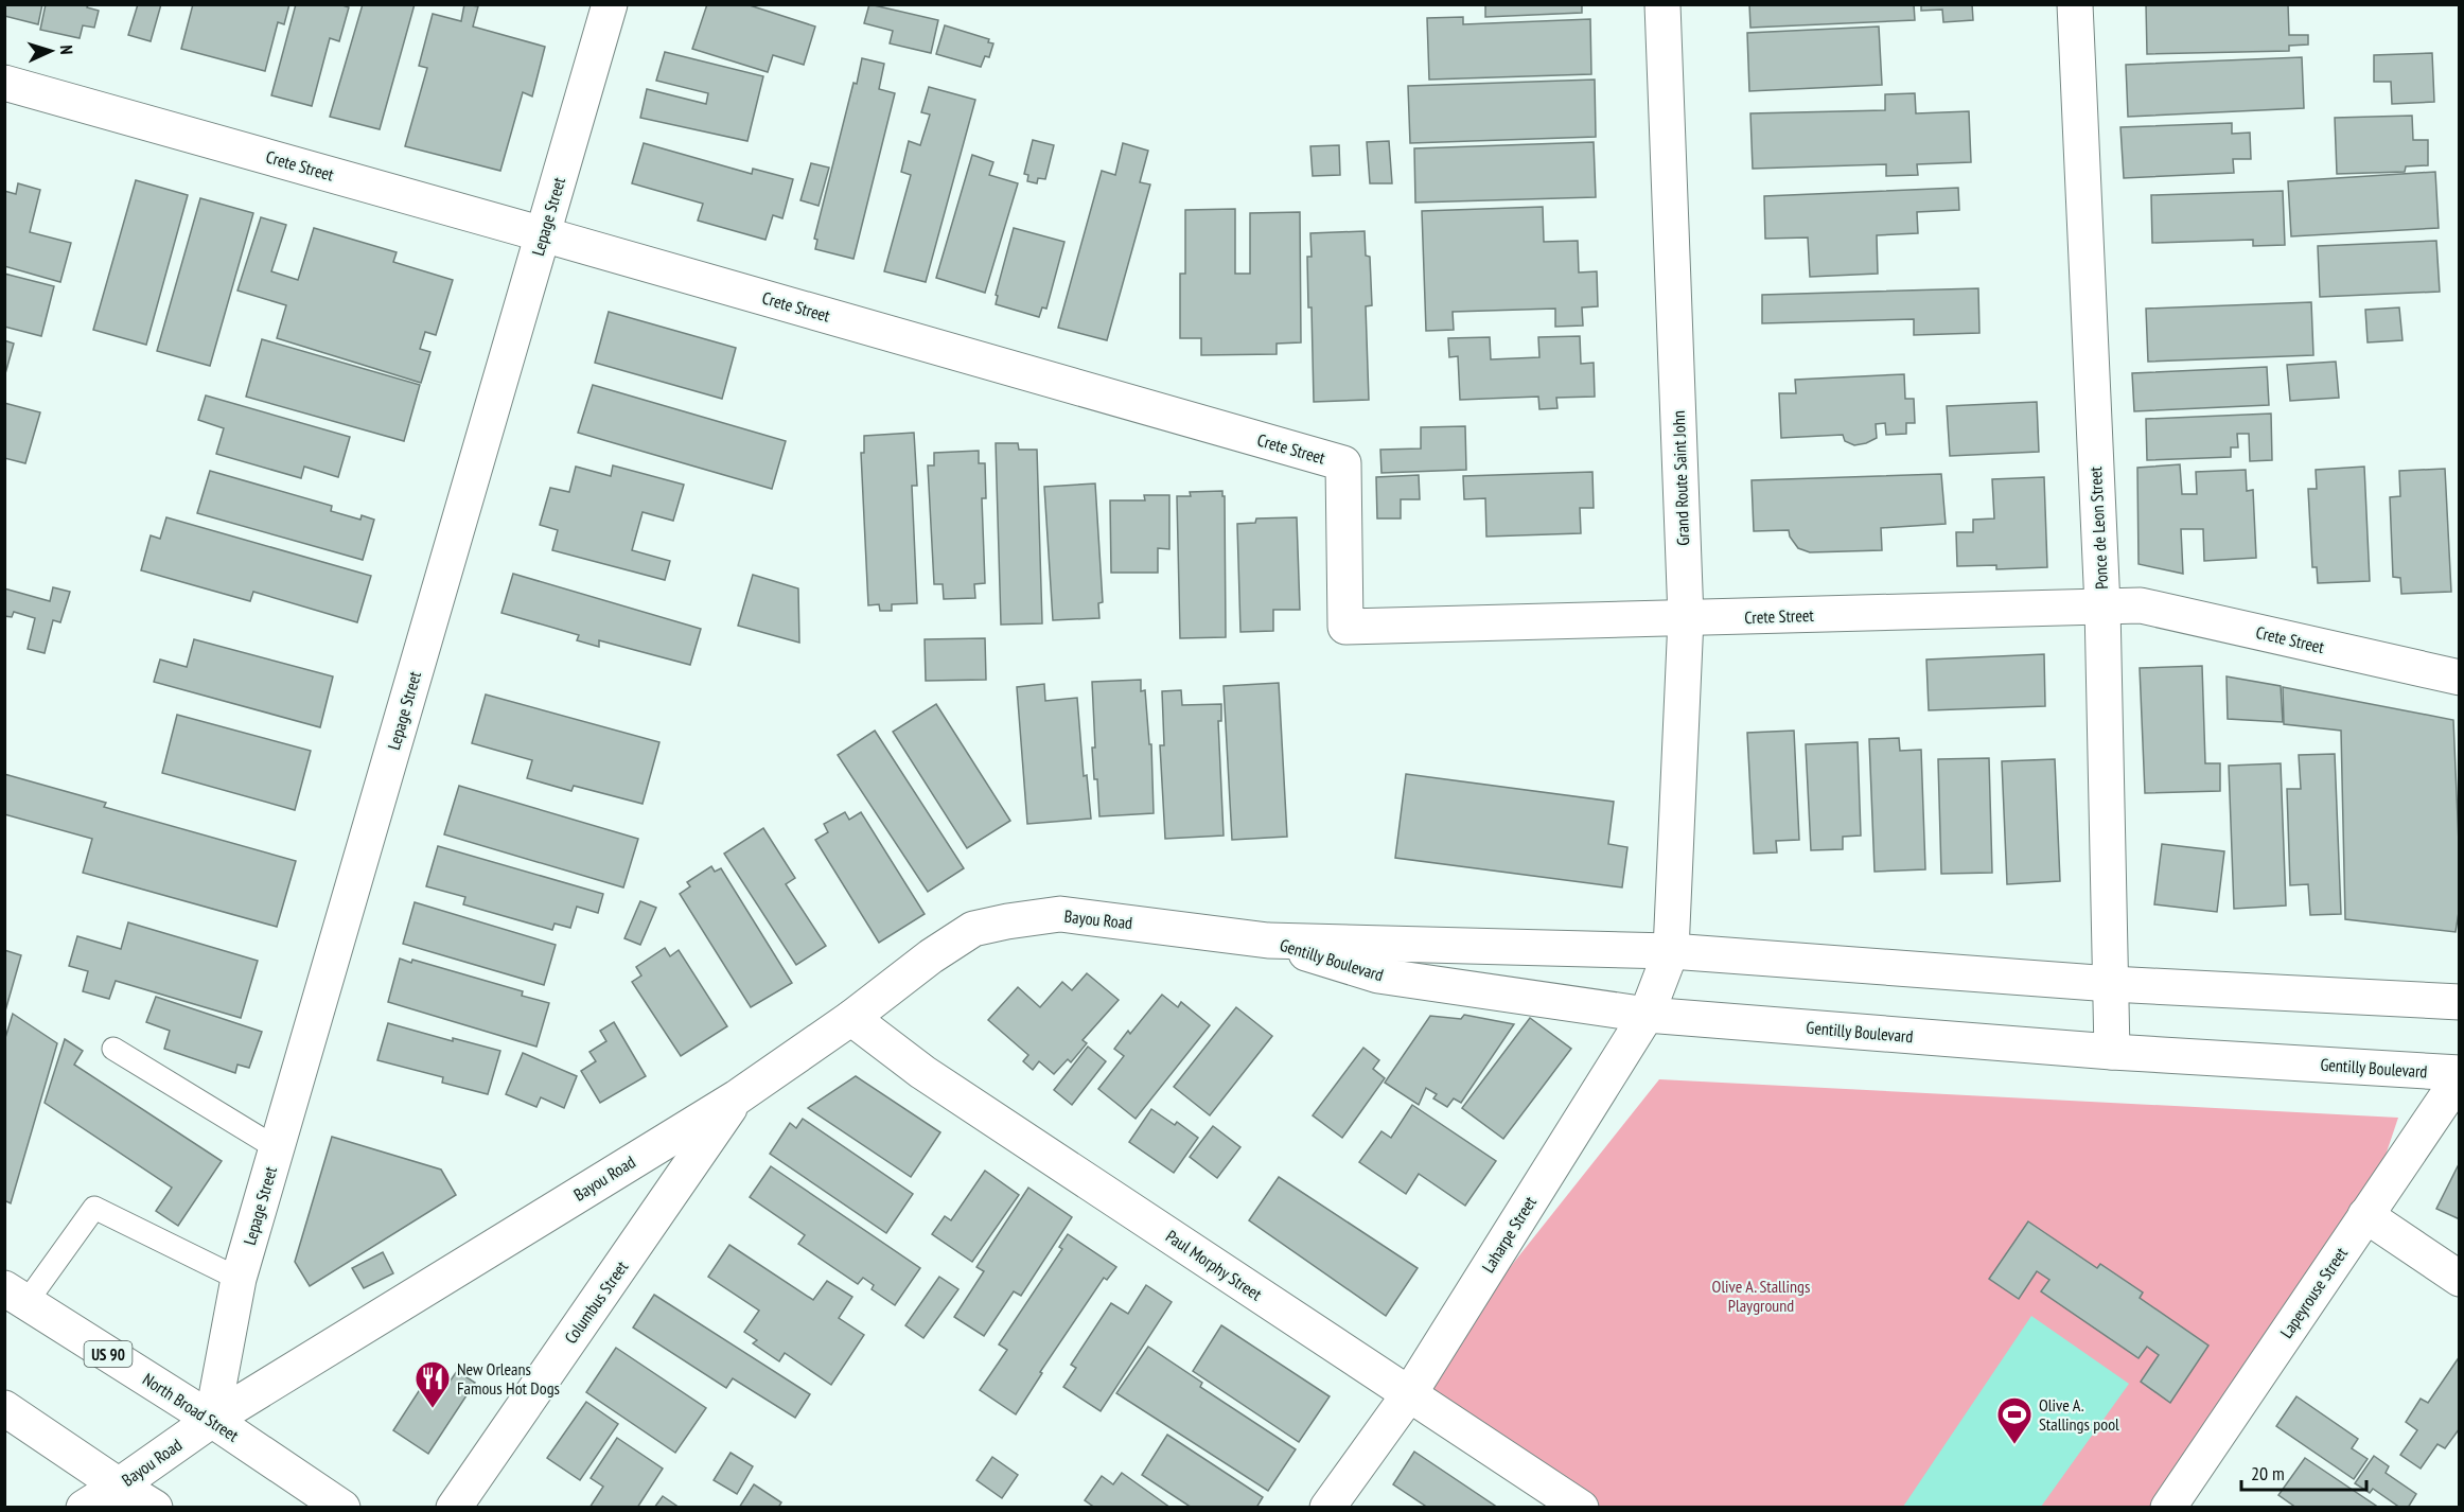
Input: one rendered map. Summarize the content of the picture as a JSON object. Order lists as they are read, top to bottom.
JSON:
{
  "streets": {
    "street": [
      "Crete Street",
      "Lepage Street",
      "Grand Route Saint John",
      "Ponce de Leon Street",
      "Bayou Road",
      "Gentilly Boulevard",
      "Laharpe Street",
      "Paul Morphy Street",
      "Lapeyrouse Street",
      "Columbus Street",
      "US 90",
      "North Broad Street"
    ]
  },
  "crossings": [
    ["Crete Street", "Lepage Street"],
    ["Crete Street", "Grand Route Saint John"],
    ["Crete Street", "Ponce de Leon Street"],
    ["Lepage Street", "Bayou Road"],
    ["Lepage Street", "North Broad Street"],
    ["Grand Route Saint John", "Gentilly Boulevard"],
    ["Grand Route Saint John", "Laharpe Street"],
    ["Ponce de Leon Street", "Gentilly Boulevard"],
    ["Bayou Road", "Gentilly Boulevard"],
    ["Bayou Road", "Paul Morphy Street"],
    ["Bayou Road", "Columbus Street"],
    ["Bayou Road", "North Broad Street"],
    ["Gentilly Boulevard", "Laharpe Street"],
    ["Gentilly Boulevard", "Lapeyrouse Street"],
    ["Laharpe Street", "Paul Morphy Street"]
  ],
  "parks": ["Olive A. Stallings Playground"],
  "places": {
    "restaurant": ["New Orleans Famous Hot Dogs"],
    "sports": ["Olive A. Stallings pool"]
  },
  "scale_bar": "20 m",
  "north": "right"
}
